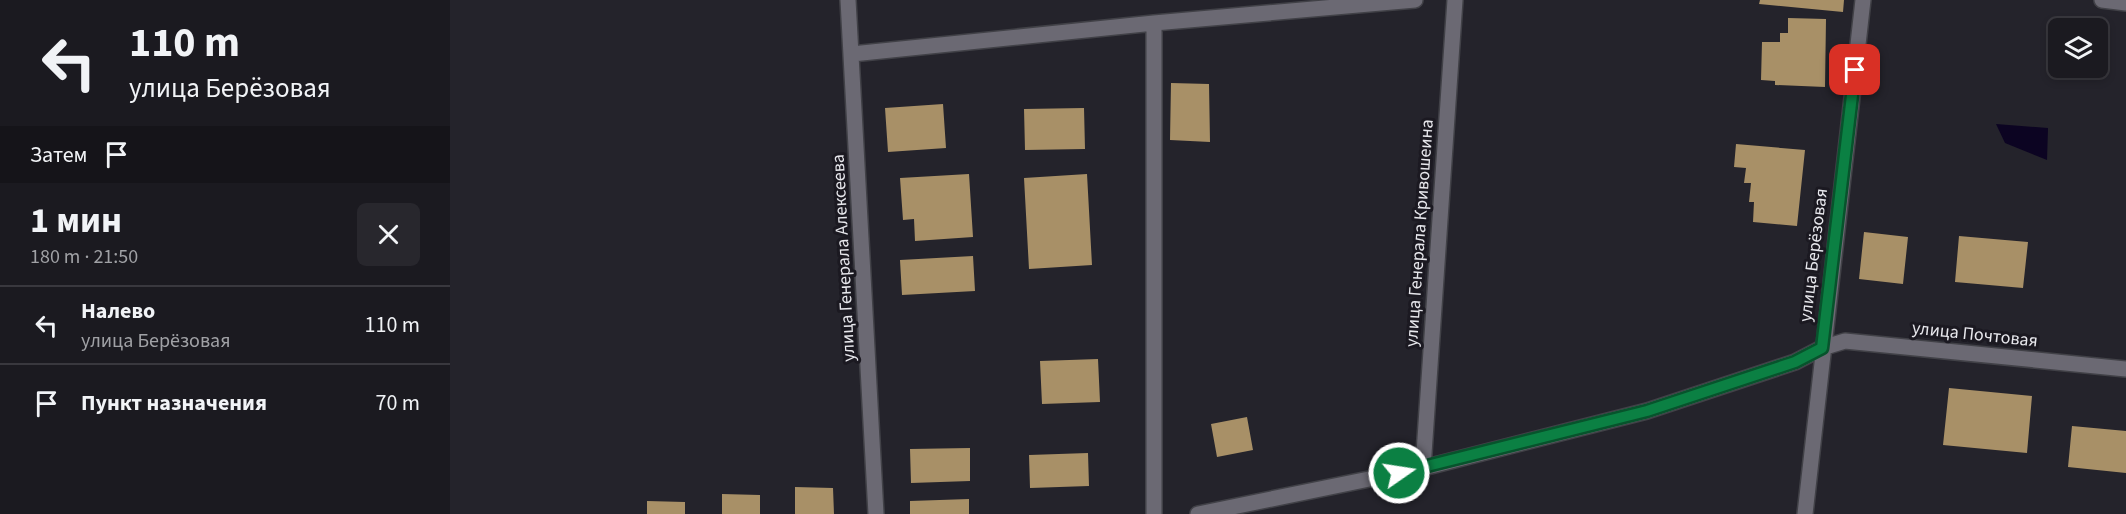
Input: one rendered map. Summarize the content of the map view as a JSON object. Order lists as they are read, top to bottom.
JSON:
{
  "streets": {
    "street": [
      "улица Генерала Кривошеина",
      "улица Берёзовая",
      "улица Генерала Алексеева",
      "улица Почтовая"
    ]
  },
  "crossings": [
    ["улица Генерала Кривошеина", "улица Почтовая"],
    ["улица Берёзовая", "улица Почтовая"]
  ],
  "page": {
    "turn": ["110 m", "улица Берёзовая"],
    "then": "Затем",
    "heading": ["1 мин", "180 m · 21:50"],
    "list": [
      {
        "name": "Налево",
        "note": "улица Берёзовая",
        "value": "110 m"
      },
      {
        "name": "Пункт назначения",
        "value": "70 m"
      }
    ]
  }
}
